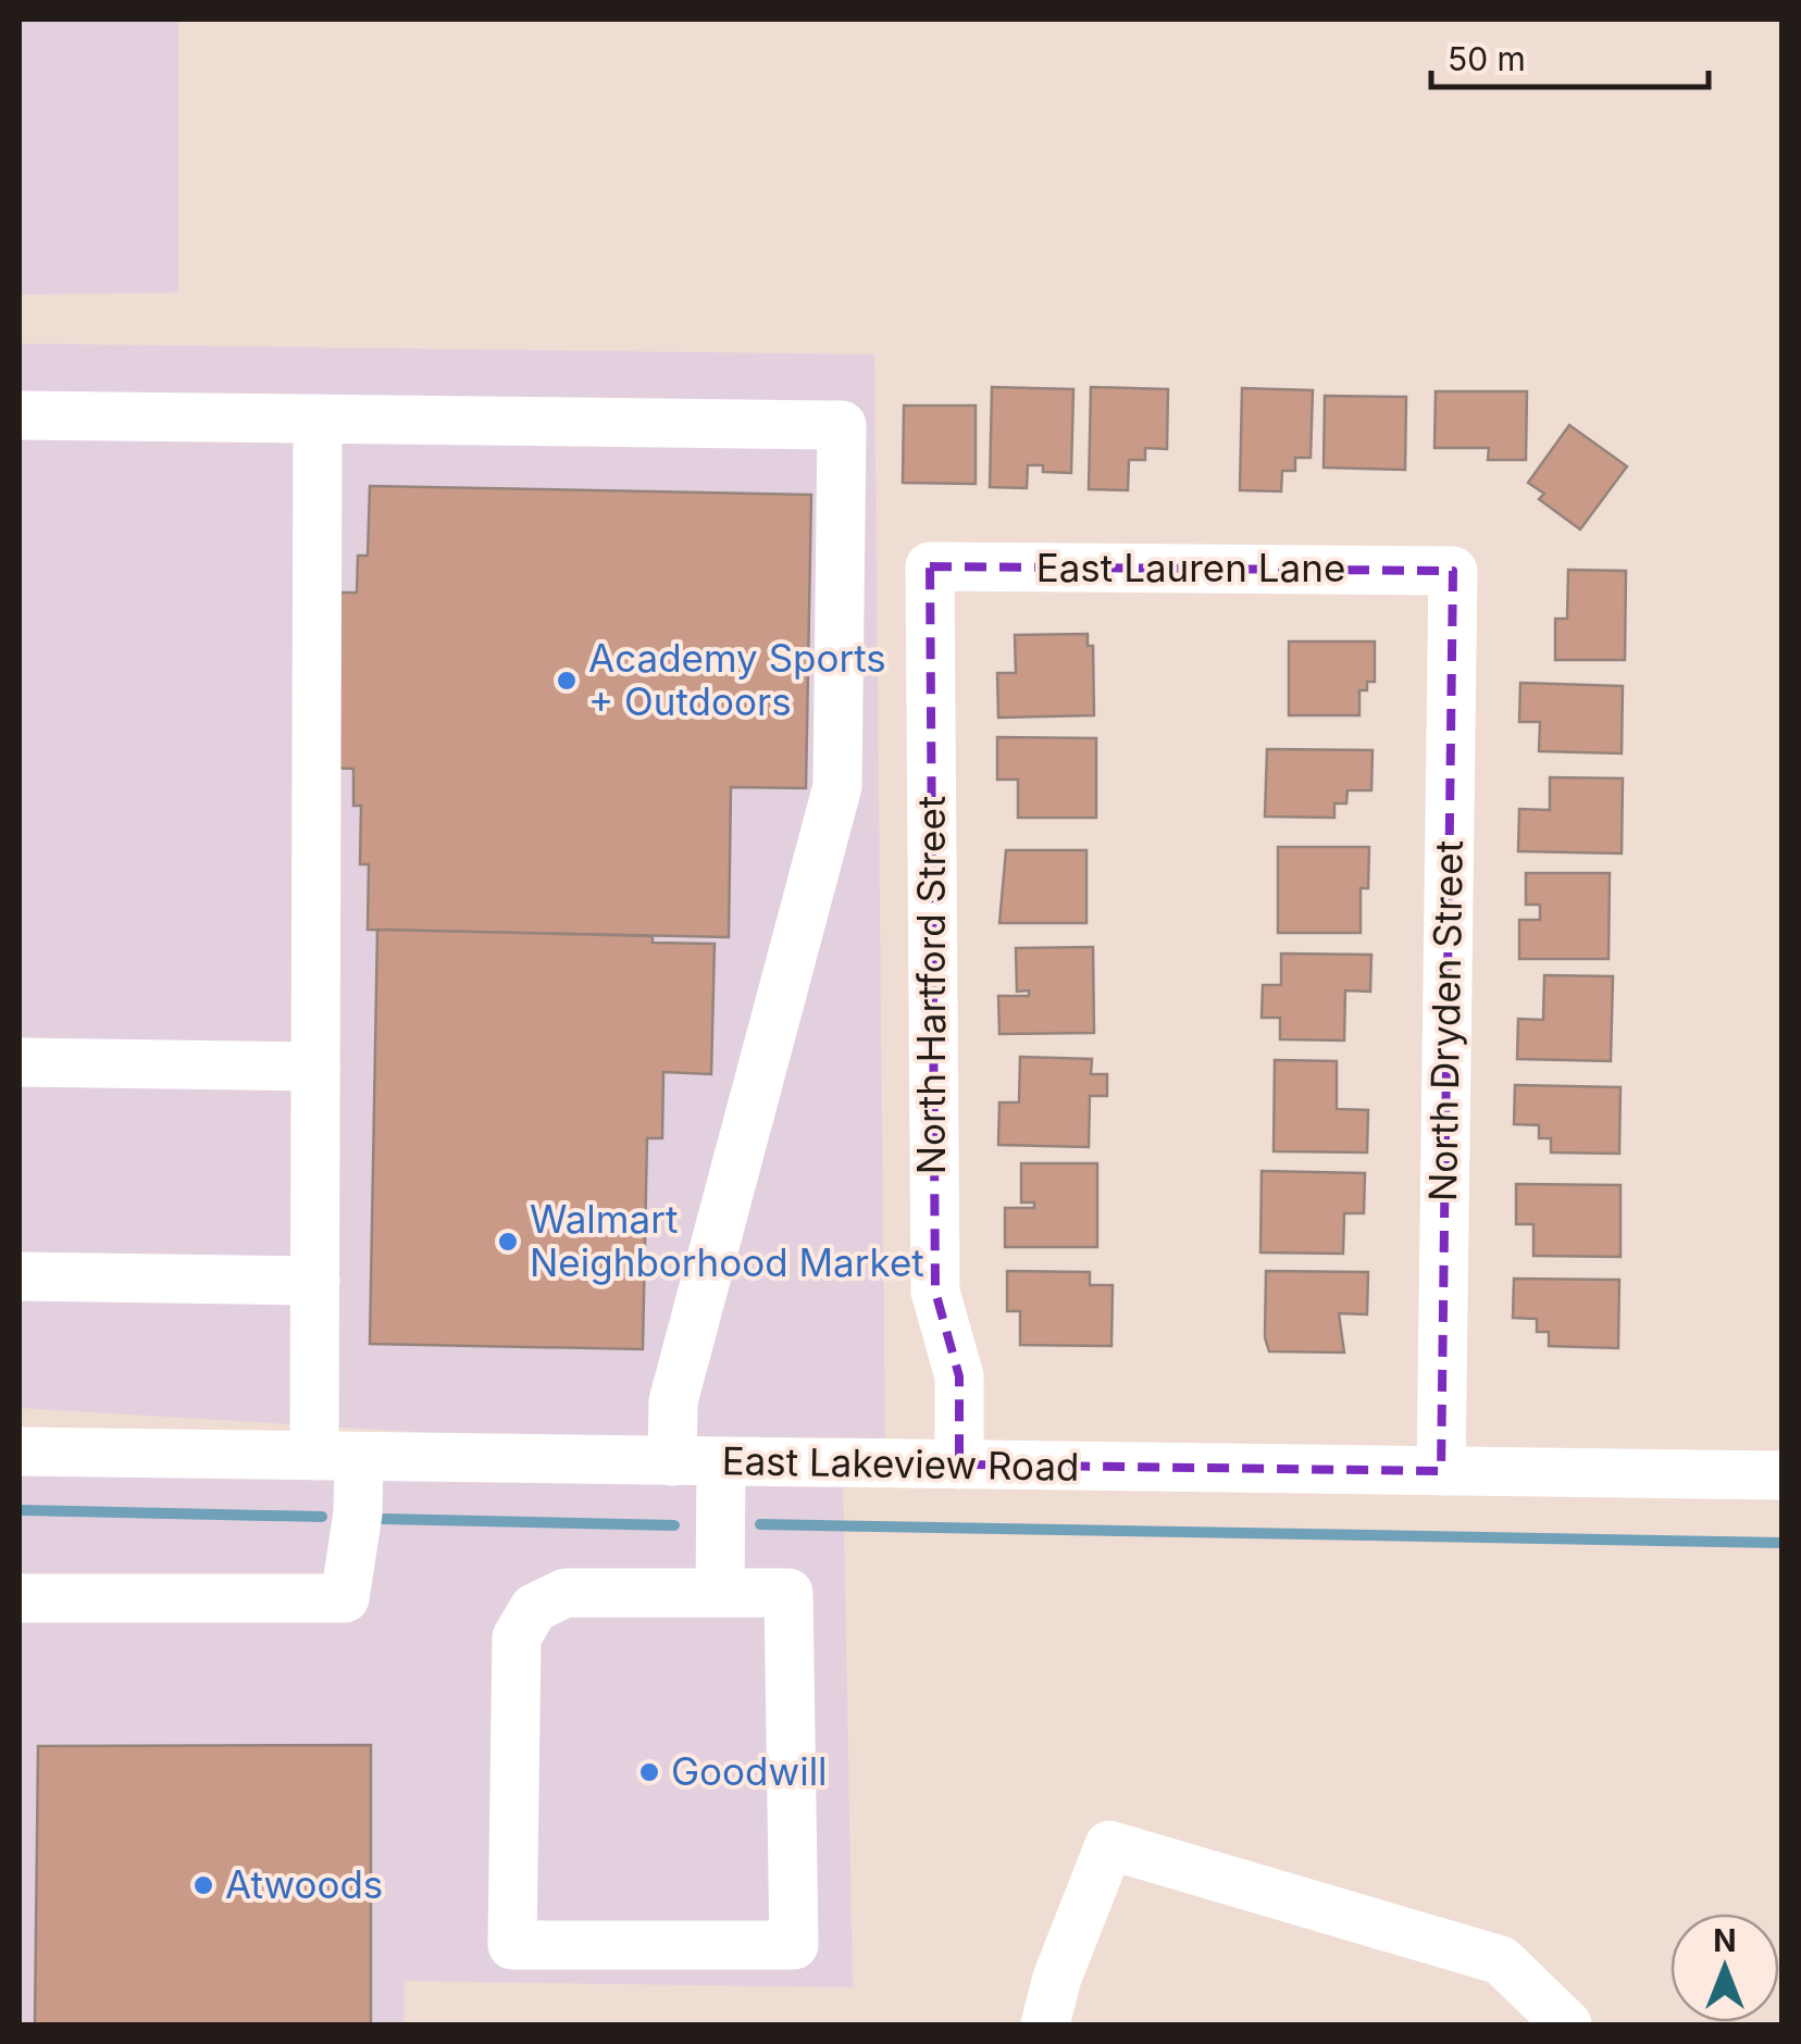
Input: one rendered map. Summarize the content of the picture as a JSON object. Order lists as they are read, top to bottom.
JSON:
{
  "streets": {
    "street": [
      "East Lauren Lane",
      "North Hartford Street",
      "North Dryden Street",
      "East Lakeview Road"
    ]
  },
  "crossings": [
    ["East Lauren Lane", "North Hartford Street"],
    ["East Lauren Lane", "North Dryden Street"],
    ["North Hartford Street", "East Lakeview Road"],
    ["North Dryden Street", "East Lakeview Road"]
  ],
  "places": [
    "Academy Sports + Outdoors",
    "Walmart Neighborhood Market",
    "Goodwill",
    "Atwoods"
  ],
  "scale_bar": "50 m",
  "north": "top"
}
